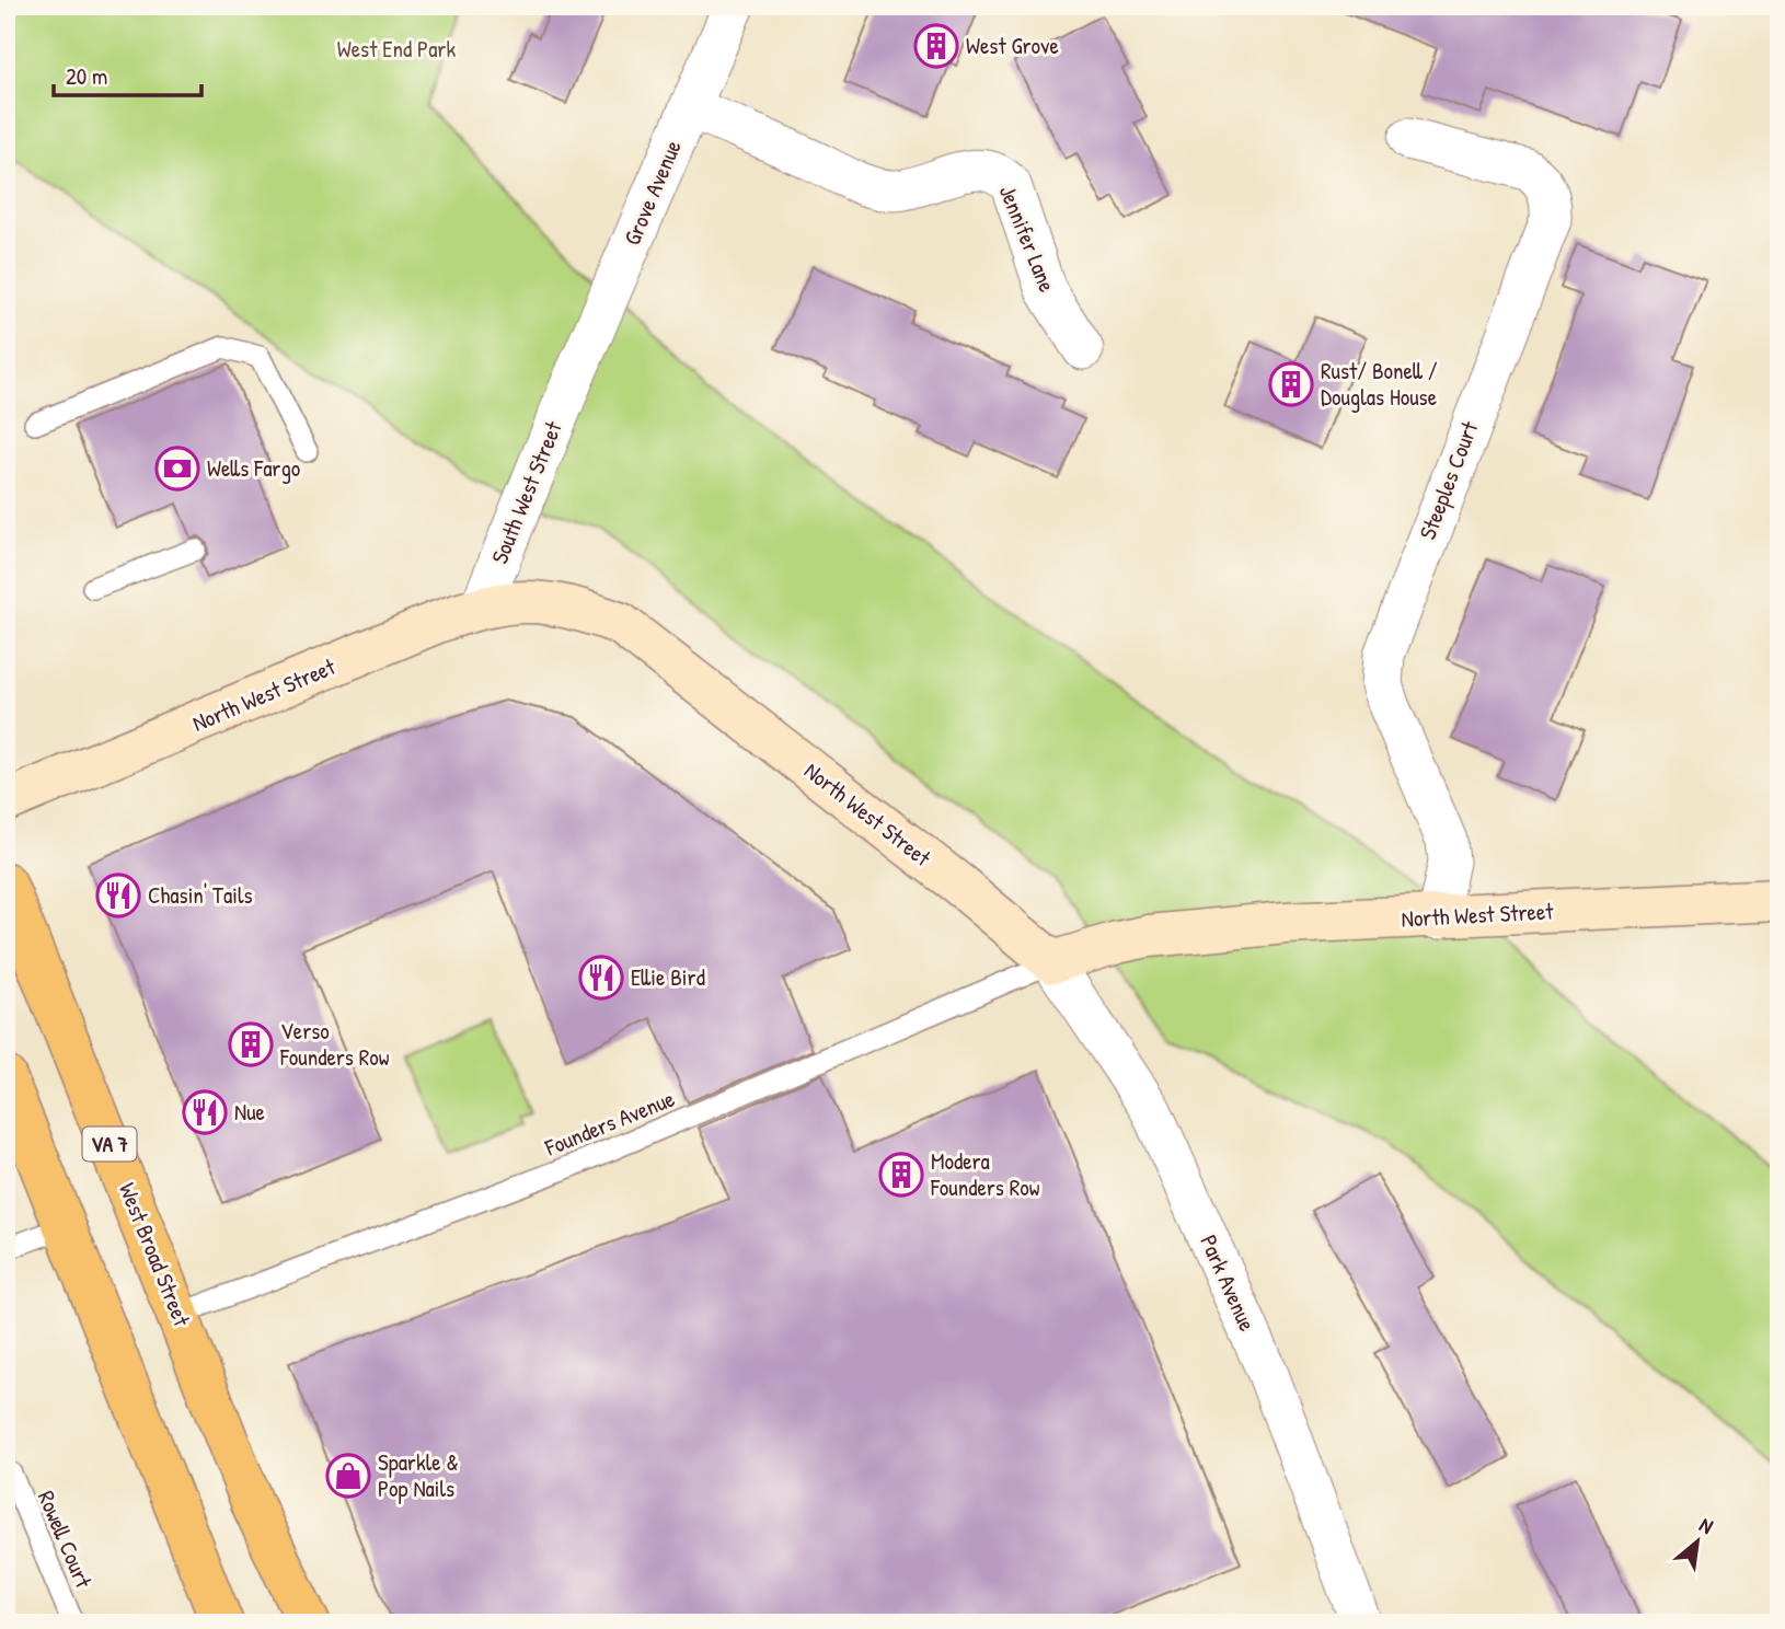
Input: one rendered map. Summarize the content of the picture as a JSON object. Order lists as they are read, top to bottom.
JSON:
{
  "streets": {
    "main road": ["North West Street", "VA 7", "West Broad Street"],
    "street": [
      "Grove Avenue",
      "Jennifer Lane",
      "Steeples Court",
      "South West Street",
      "Park Avenue"
    ],
    "lane": ["Founders Avenue", "Rowell Court"]
  },
  "crossings": [
    ["Grove Avenue", "Jennifer Lane"],
    ["Grove Avenue", "South West Street"],
    ["Steeples Court", "North West Street"],
    ["South West Street", "North West Street"],
    ["North West Street", "Founders Avenue"],
    ["North West Street", "Park Avenue"],
    ["Founders Avenue", "West Broad Street"],
    ["Founders Avenue", "Park Avenue"]
  ],
  "parks": ["West End Park"],
  "places": {
    "building": [
      "West Grove",
      "Rust/ Bonell / Douglas House",
      "Verso Founders Row",
      "Modera Founders Row"
    ],
    "bank": ["Wells Fargo"],
    "restaurant": ["Chasin' Tails", "Ellie Bird", "Nue"],
    "shop": ["Sparkle & Pop Nails"]
  },
  "scale_bar": "20 m",
  "north": "top right"
}
